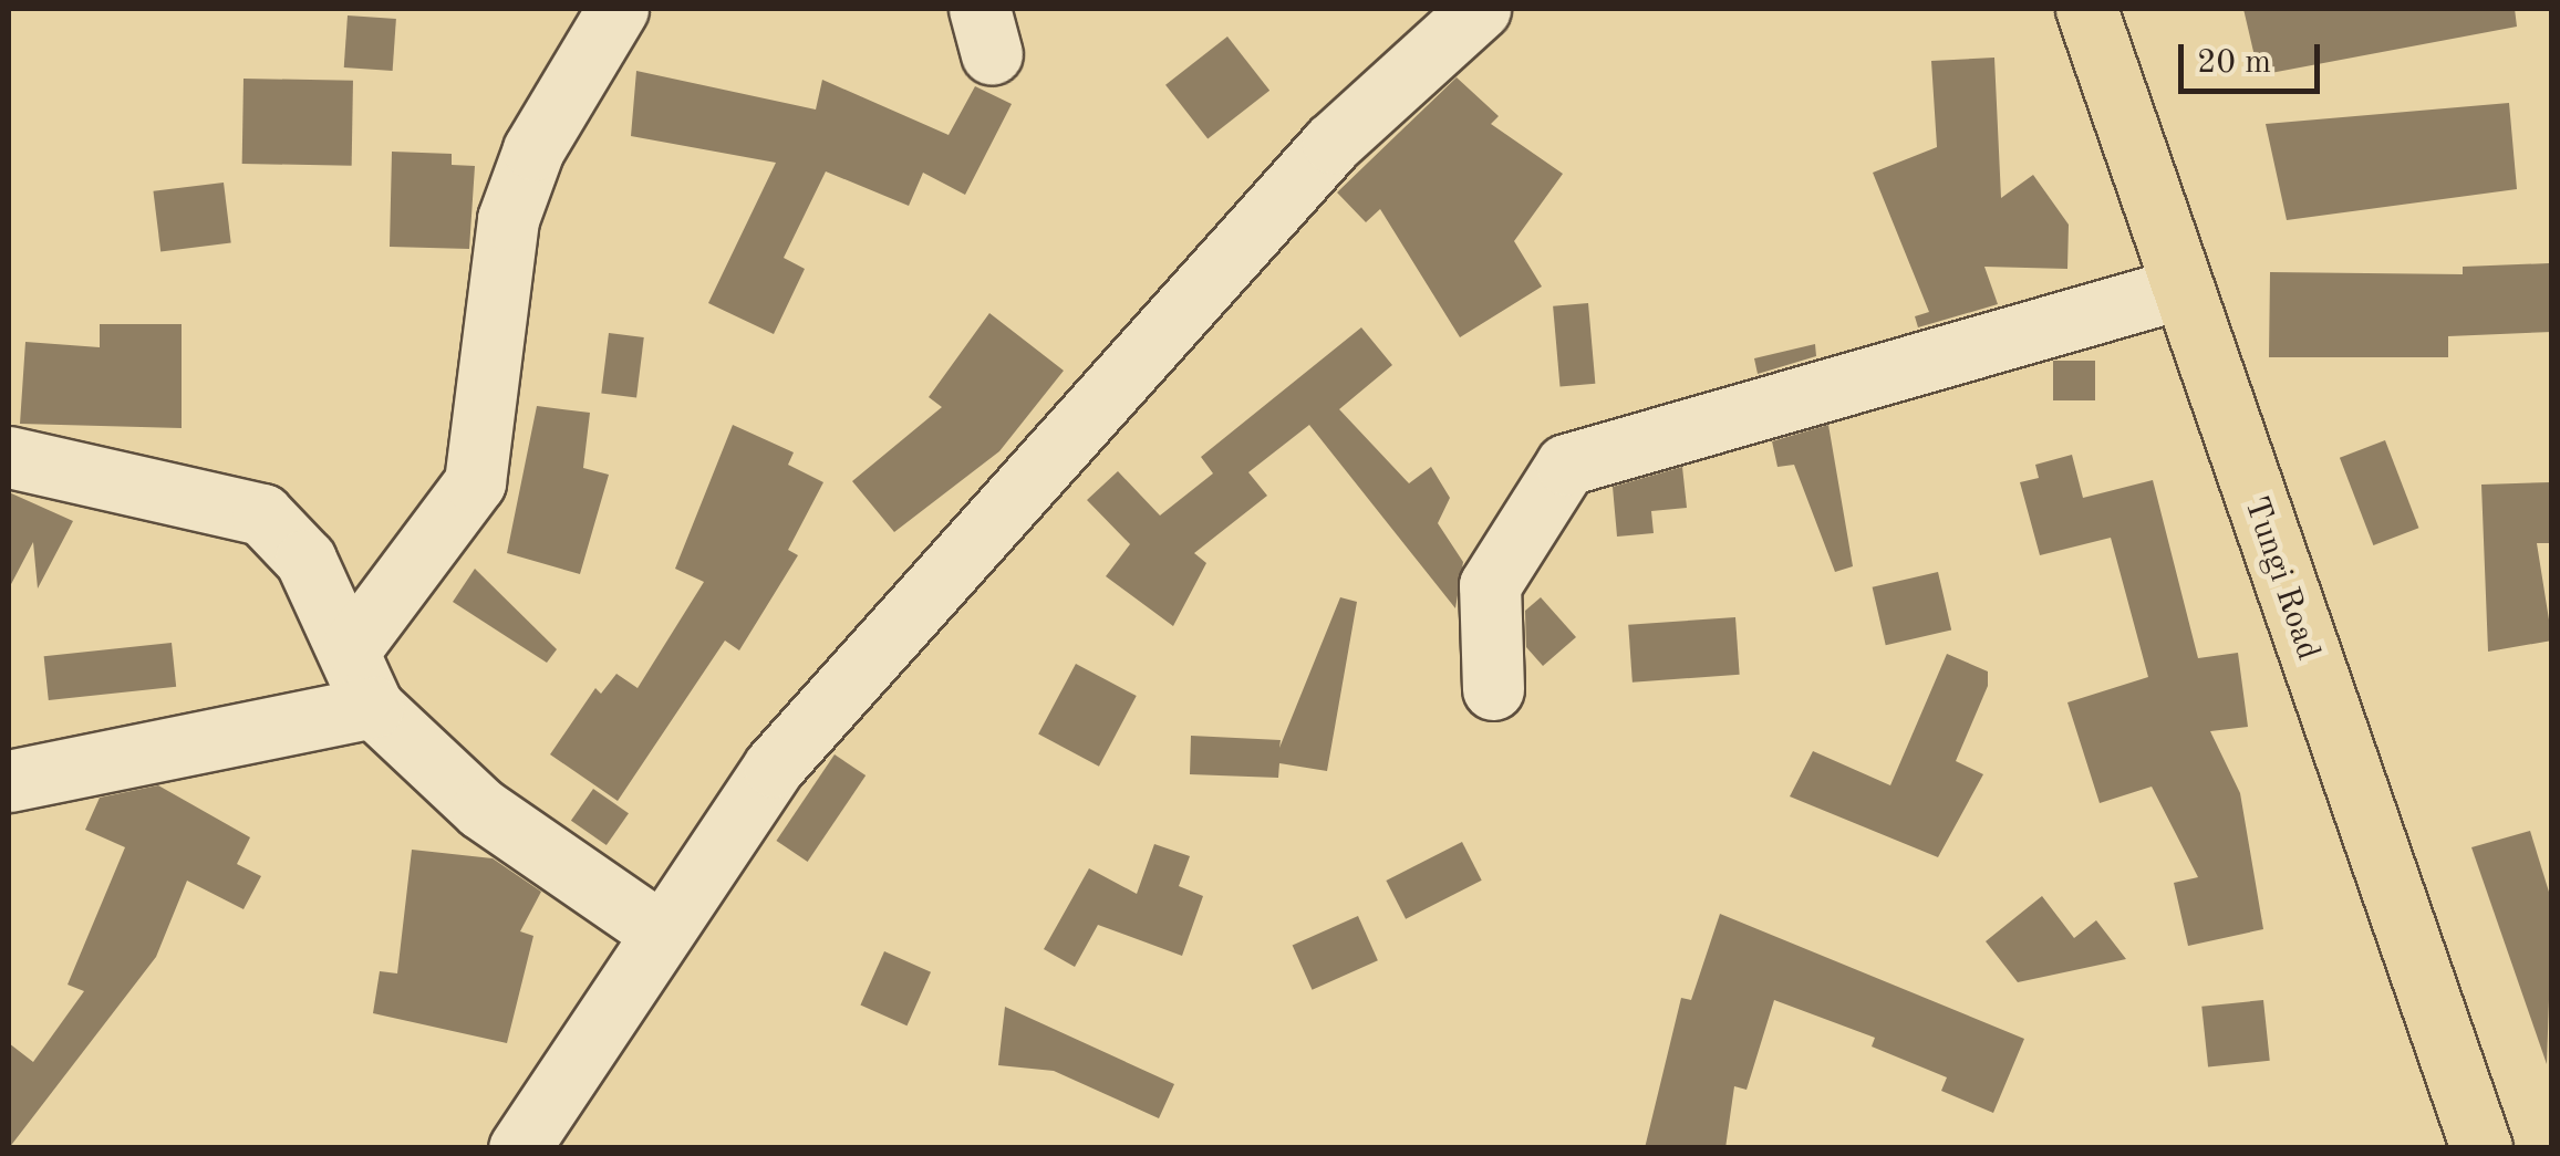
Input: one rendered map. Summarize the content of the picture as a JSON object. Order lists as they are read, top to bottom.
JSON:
{
  "streets": {
    "main road": ["Tungi Road"]
  },
  "scale_bar": "20 m"
}
